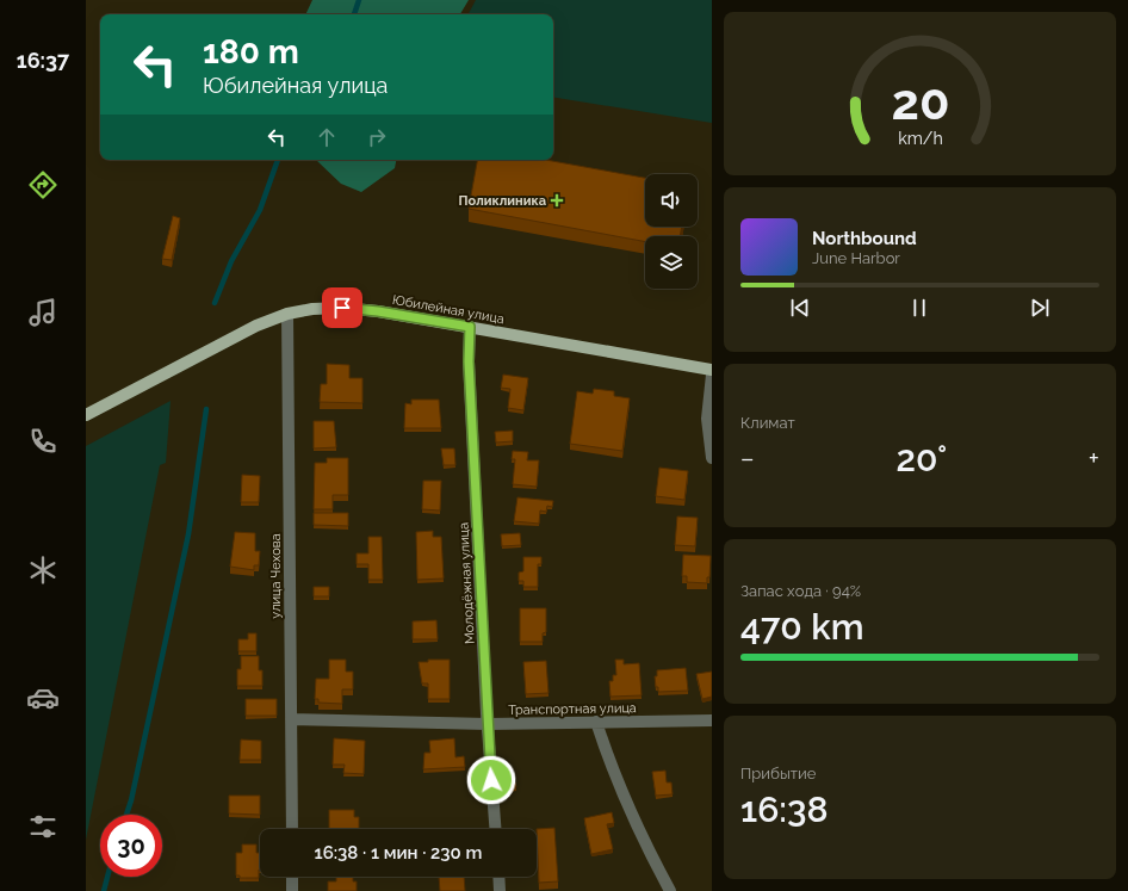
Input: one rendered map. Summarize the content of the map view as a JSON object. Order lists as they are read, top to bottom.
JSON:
{
  "streets": {
    "main road": ["Юбилейная улица"],
    "street": ["улица Чехова", "Молодёжная улица", "Транспортная улица"]
  },
  "crossings": [
    ["Юбилейная улица", "улица Чехова"],
    ["Юбилейная улица", "Молодёжная улица"],
    ["улица Чехова", "Транспортная улица"],
    ["Молодёжная улица", "Транспортная улица"]
  ],
  "places": {
    "health": ["Поликлиника"]
  },
  "page": {
    "tabs": "16:37",
    "turn": ["180 m", "Юбилейная улица"],
    "song": ["Northbound", "June Harbor"],
    "tile": [
      "Климат",
      ["Запас хода · 94%", "470 km"],
      ["Прибытие", "16:38"]
    ],
    "heat": ["−", "20°", "+"],
    "limit": "30",
    "trip": "16:38 · 1 мин · 230 m",
    "gauge": ["20", "km/h"]
  }
}
